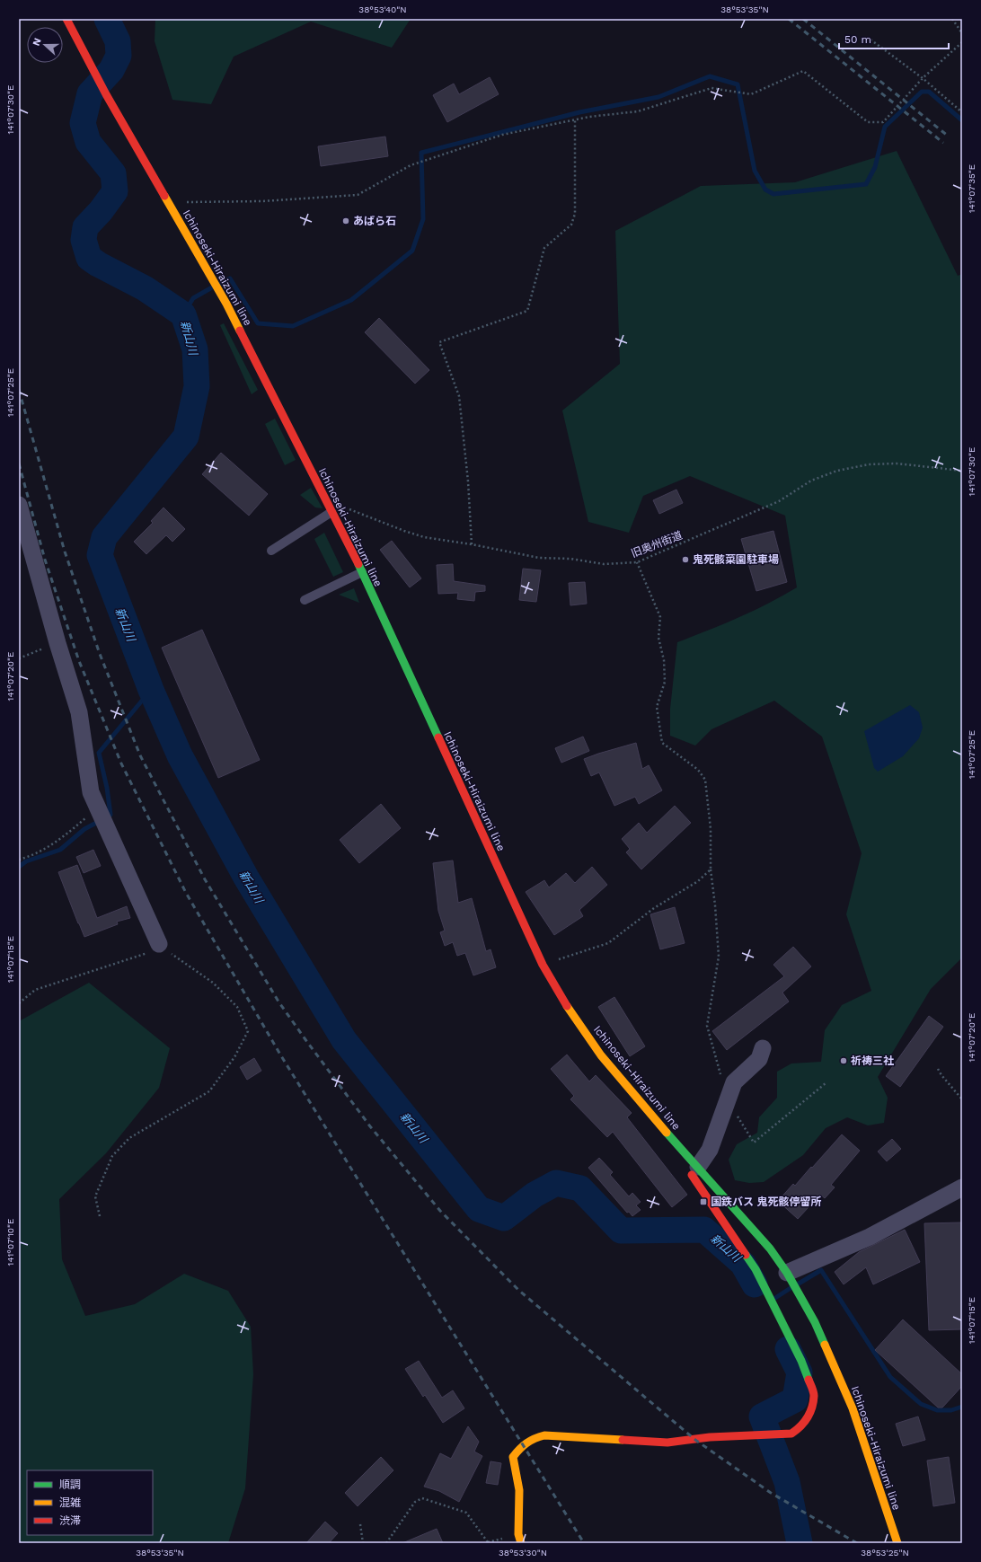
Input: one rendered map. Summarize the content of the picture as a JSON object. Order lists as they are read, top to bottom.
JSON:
{
  "streets": {
    "main road": ["Ichinoseki-Hiraizumi line"],
    "path": ["旧奥州街道"]
  },
  "crossings": [
    ["Ichinoseki-Hiraizumi line", "旧奥州街道"]
  ],
  "water": ["新山川"],
  "places": {
    "other": ["あばら石", "鬼死骸菜園駐車場", "祈祷三社"],
    "transit": ["国鉄バス 鬼死骸停留所"]
  },
  "legend": ["順調", "混雑", "渋滞"],
  "scale_bar": "50 m",
  "north": "left",
  "coordinates": [
    "38°53'40\"N",
    "38°53'35\"N",
    "141°07'30\"E",
    "141°07'35\"E",
    "141°07'25\"E",
    "141°07'20\"E",
    "141°07'15\"E",
    "141°07'10\"E",
    "38°53'30\"N",
    "38°53'25\"N"
  ]
}
